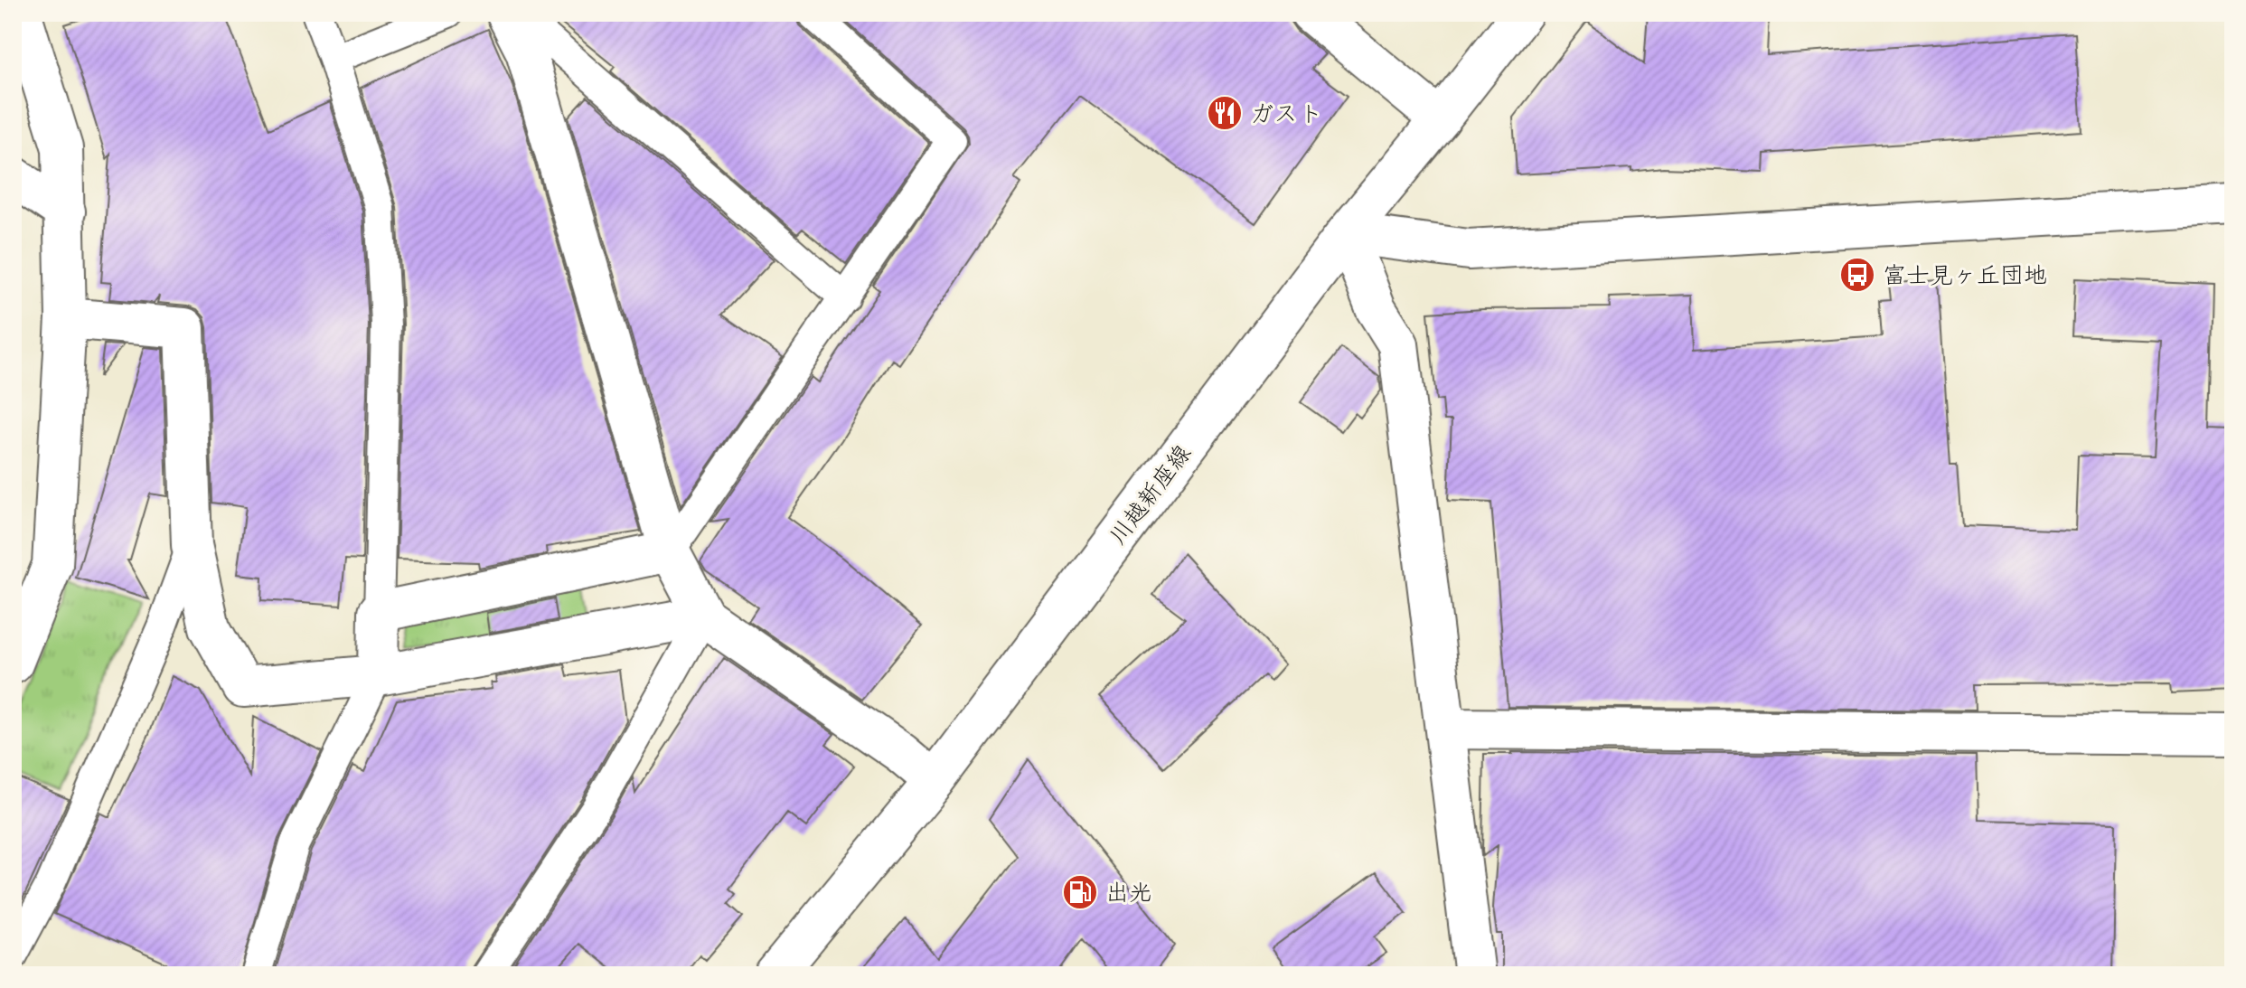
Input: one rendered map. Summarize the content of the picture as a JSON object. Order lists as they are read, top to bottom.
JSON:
{
  "streets": {
    "street": ["川越新座線"]
  },
  "places": {
    "restaurant": ["ガスト"],
    "bus stop": ["富士見ヶ丘団地"],
    "fuel station": ["出光"]
  }
}
